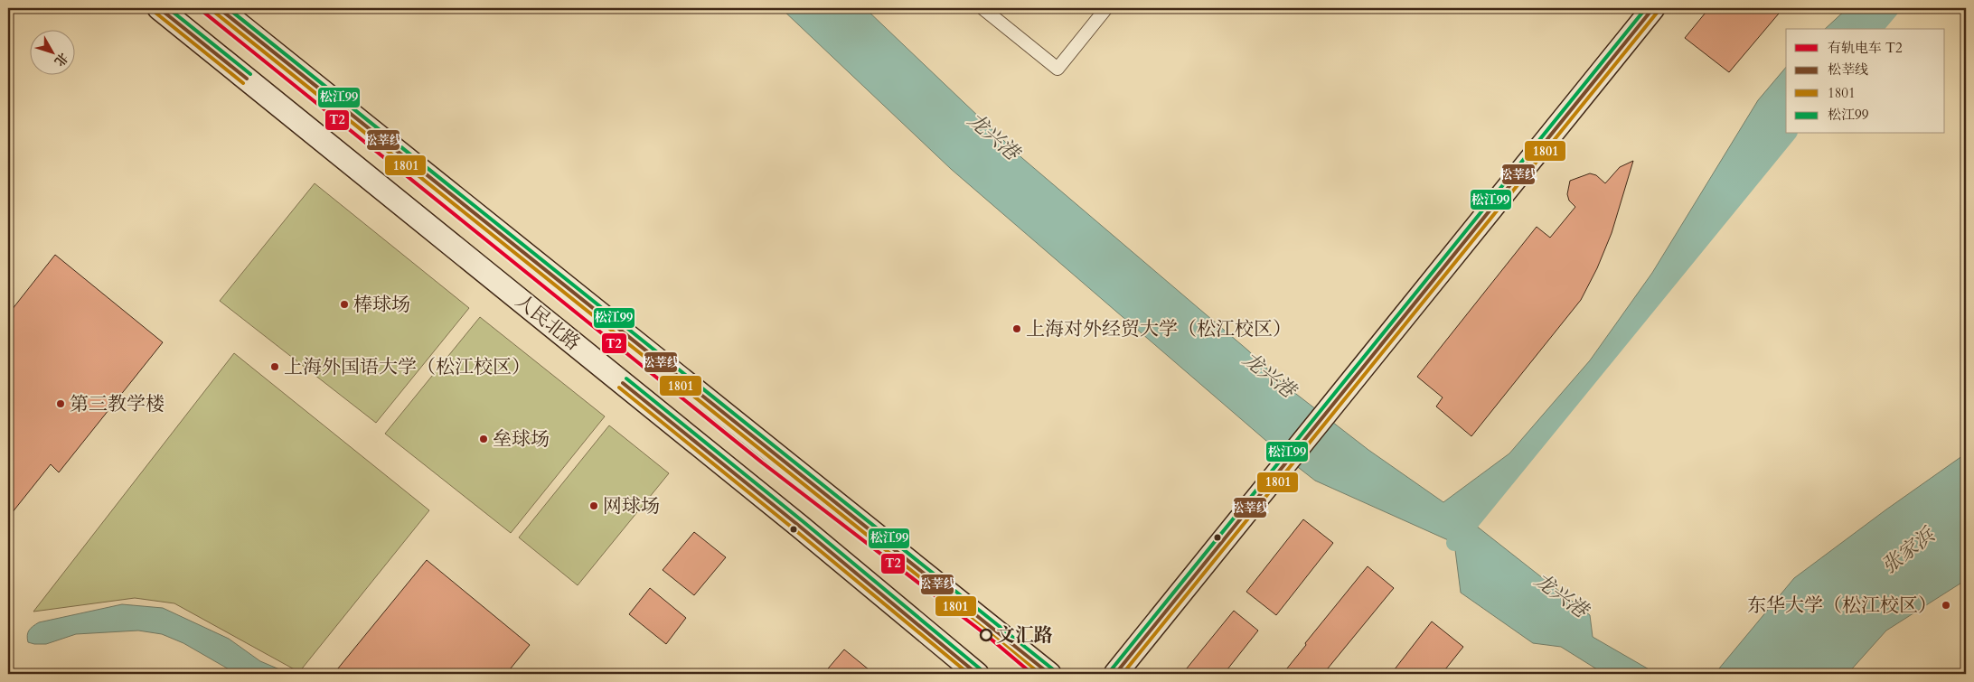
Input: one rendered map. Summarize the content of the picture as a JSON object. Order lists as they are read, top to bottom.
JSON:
{
  "streets": {
    "main road": ["人民北路"]
  },
  "water": ["龙兴港", "张家浜"],
  "places": [
    "棒球场",
    "上海对外经贸大学（松江校区）",
    "上海外国语大学（松江校区）",
    "第三教学楼",
    "垒球场",
    "网球场",
    "东华大学（松江校区）",
    "文汇路"
  ],
  "lines": [
    "tram line T2",
    "transit line 松莘线",
    "transit line 松江99",
    "transit line 1801"
  ],
  "legend": [
    "有轨电车 T2",
    "松莘线",
    "1801",
    "松江99"
  ],
  "north": "bottom right"
}
